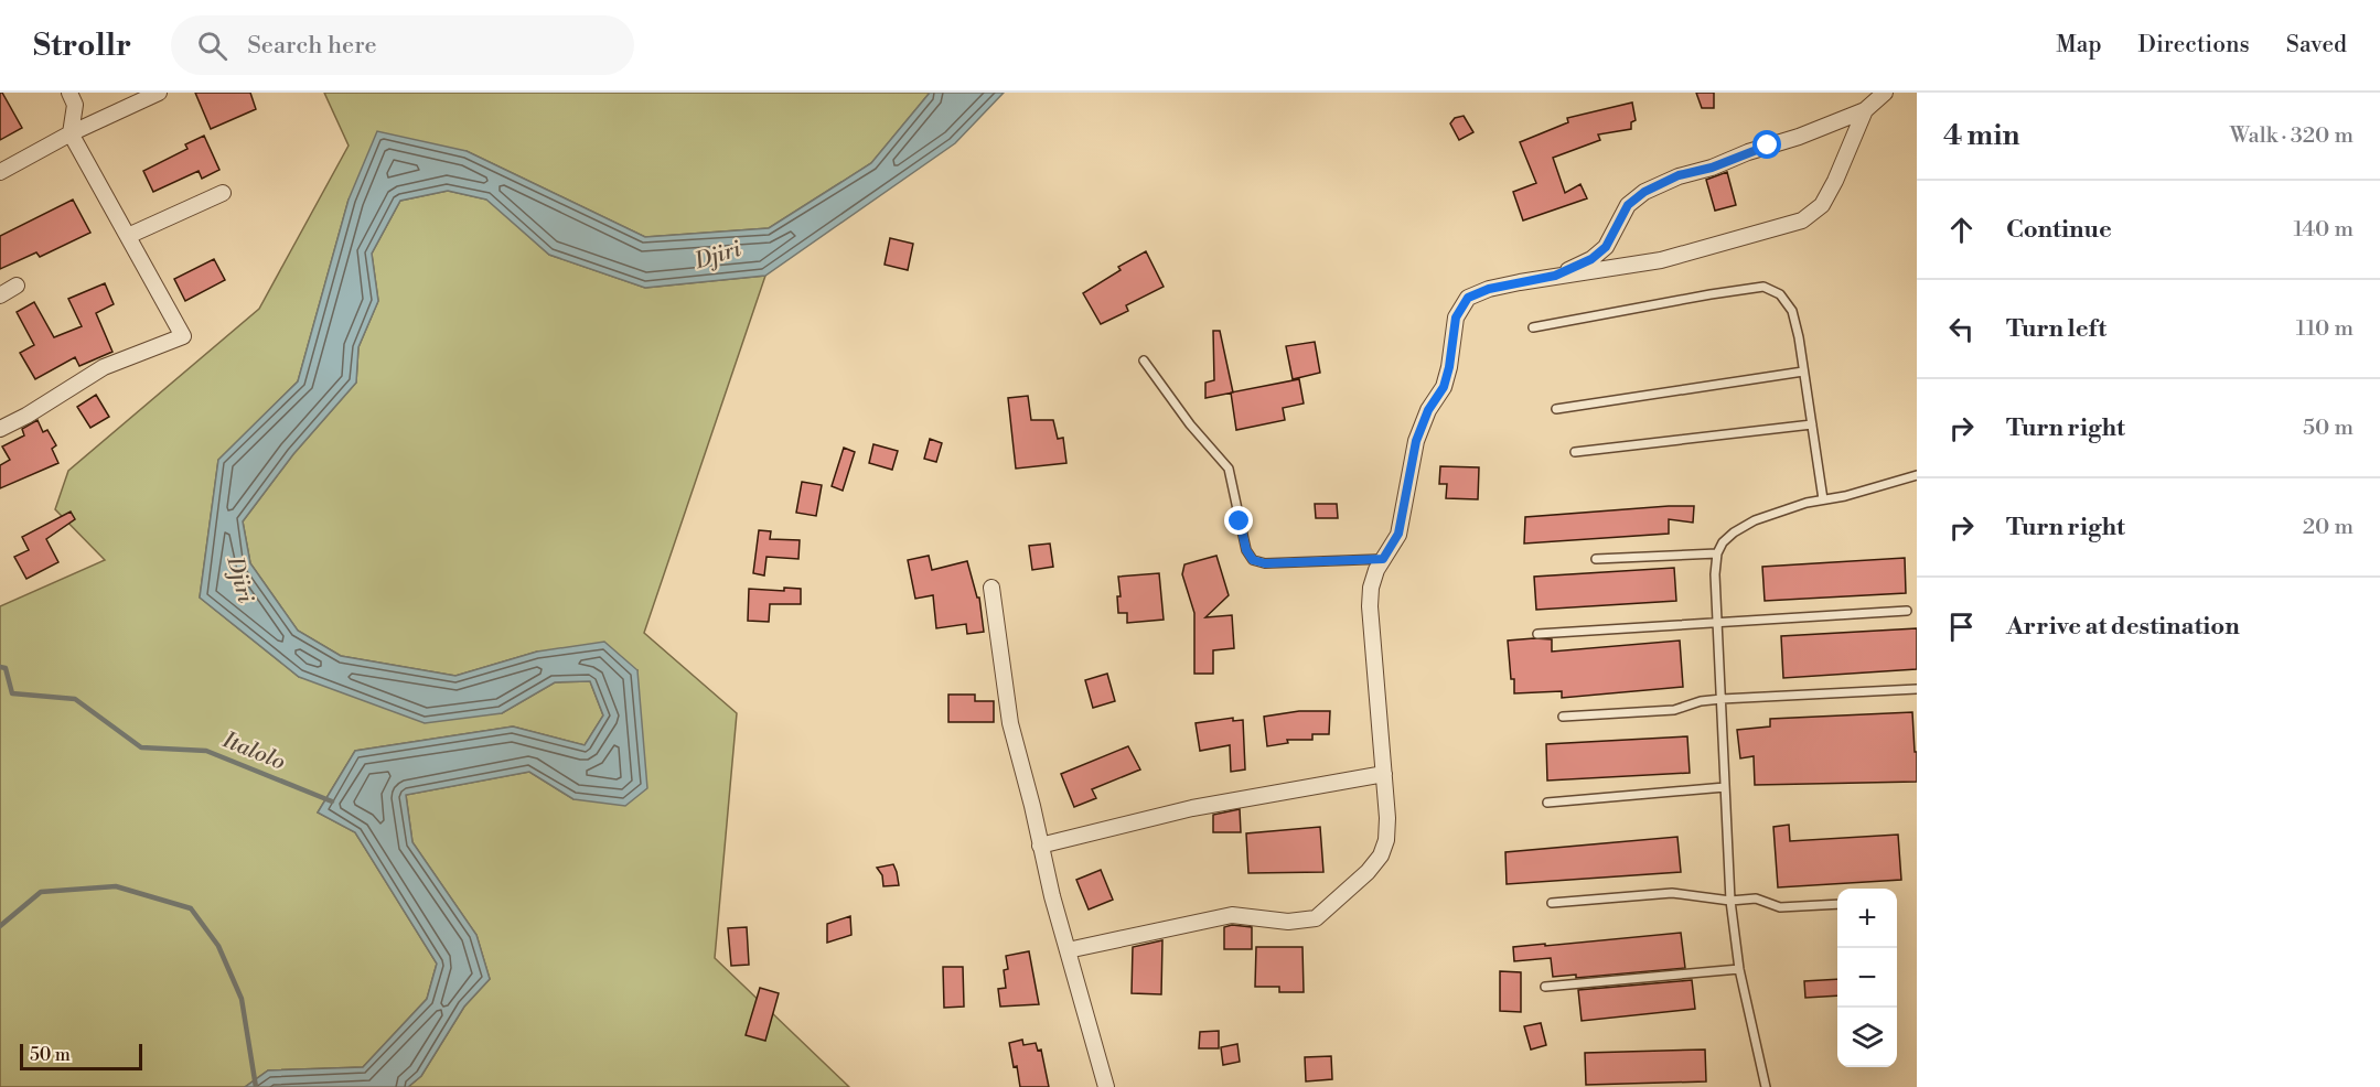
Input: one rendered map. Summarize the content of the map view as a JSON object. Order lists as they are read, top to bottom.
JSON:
{
  "water": ["Djiri", "Italolo"],
  "scale_bar": "50 m",
  "page": {
    "header": "Strollr",
    "search": "Search here",
    "nav": ["Map", "Directions", "Saved"],
    "heading": ["4 min", "Walk · 320 m"],
    "list": [
      ["Continue", "140 m"],
      ["Turn left", "110 m"],
      ["Turn right", "50 m"],
      ["Turn right", "20 m"],
      "Arrive at destination"
    ],
    "map_buttons": ["+", "−"],
    "scale": "50 m"
  }
}
